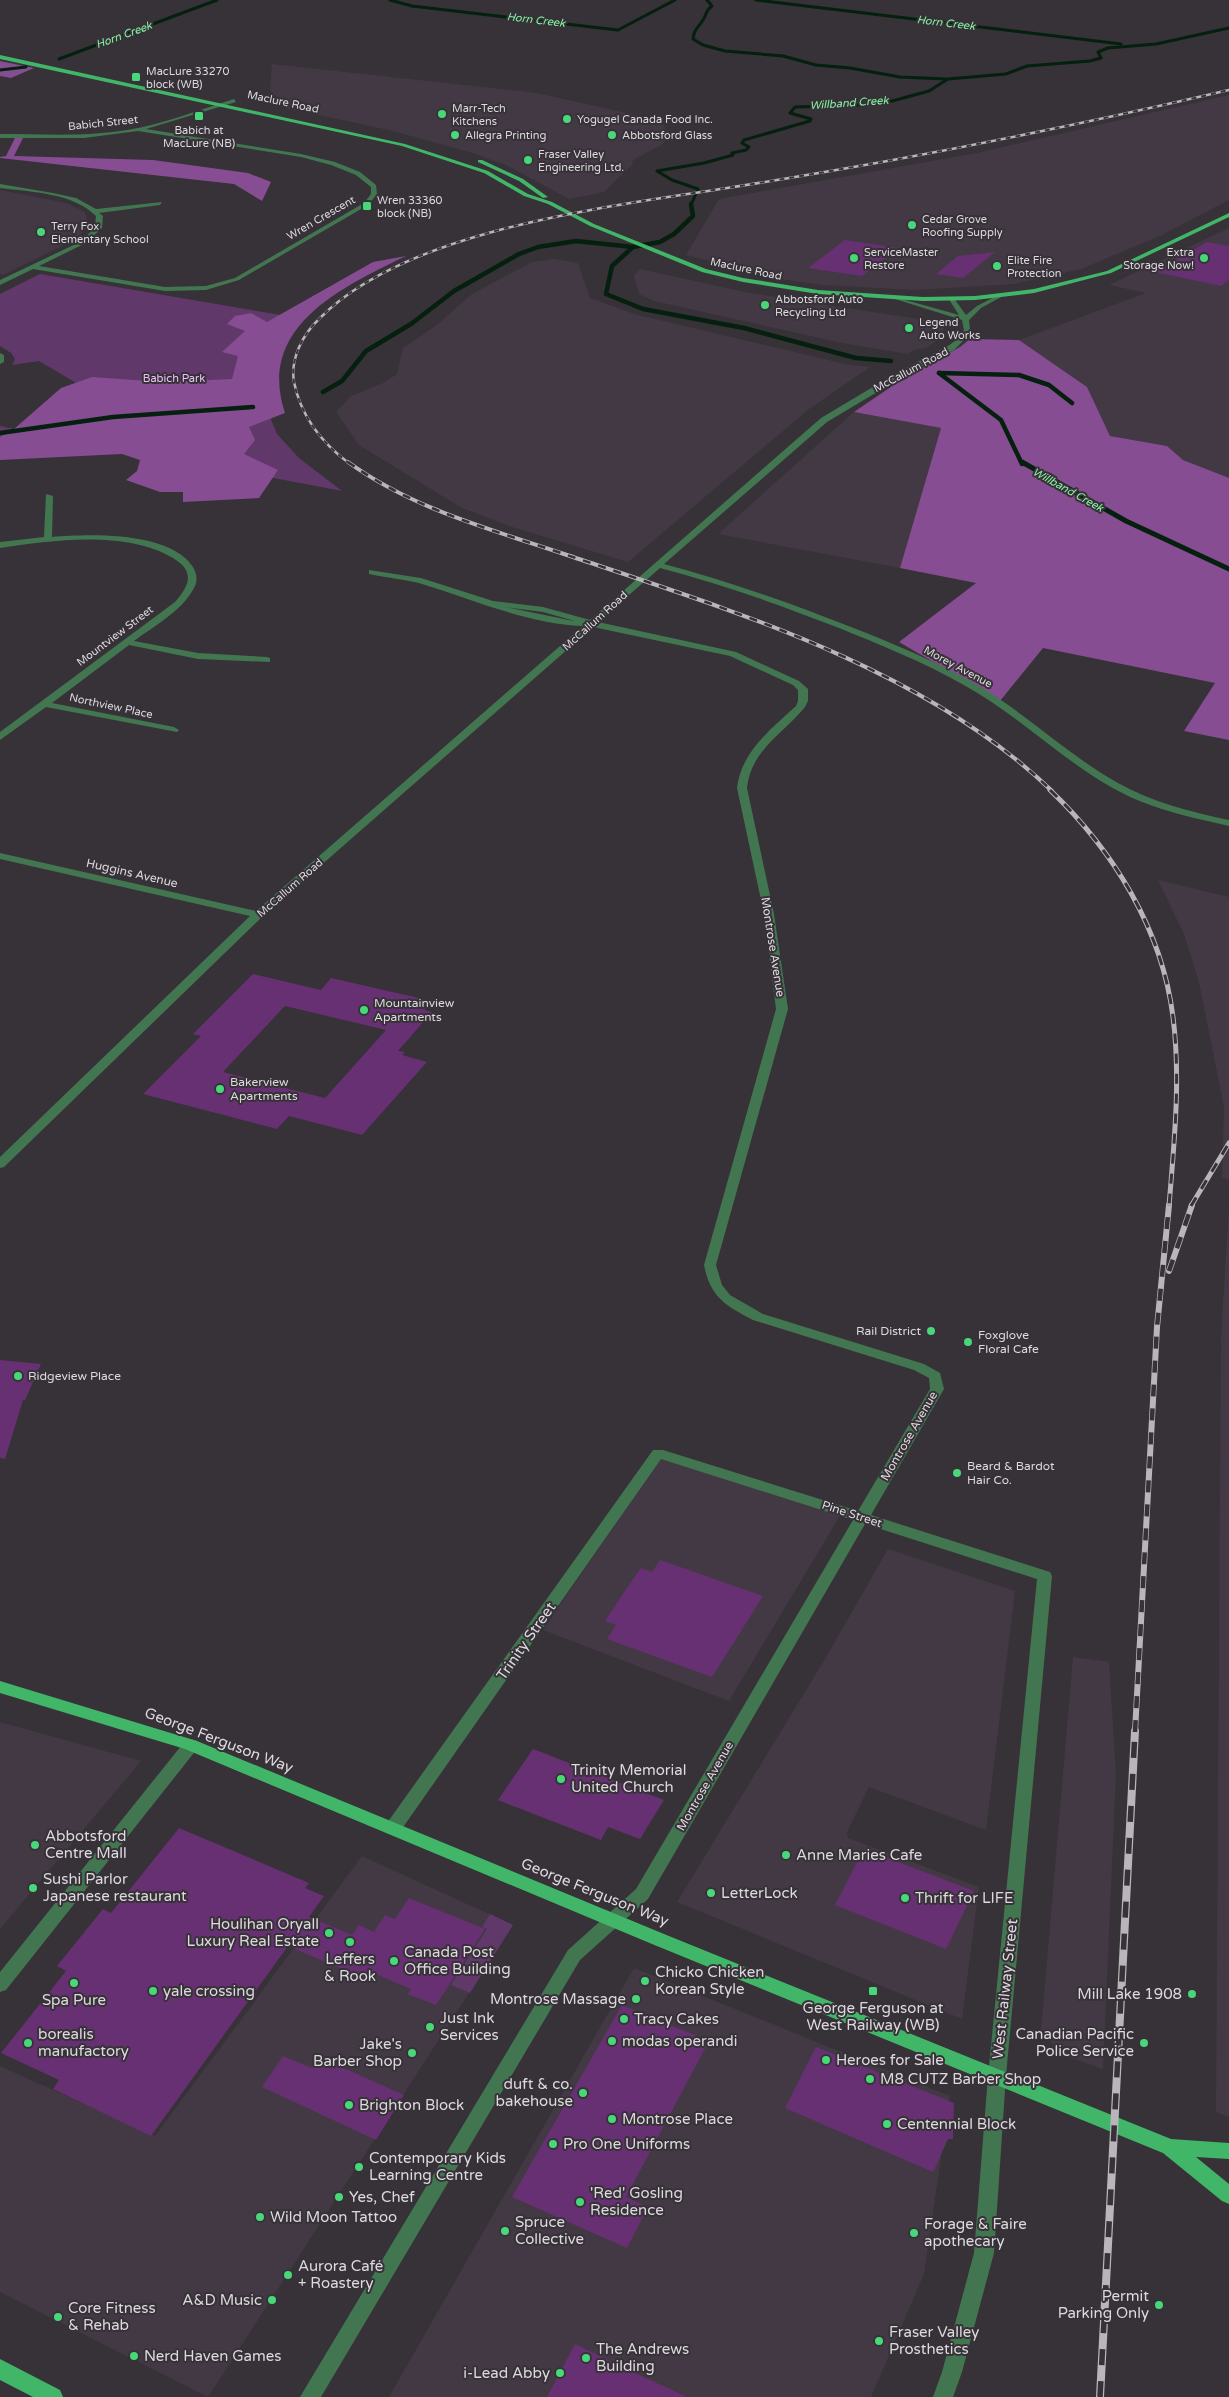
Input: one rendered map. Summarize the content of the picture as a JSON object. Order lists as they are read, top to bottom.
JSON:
{
  "streets": {
    "main road": ["Maclure Road", "George Ferguson Way"],
    "street": [
      "Babich Street",
      "Wren Crescent",
      "McCallum Road",
      "Mountview Street",
      "Morey Avenue",
      "Northview Place",
      "Huggins Avenue",
      "Montrose Avenue",
      "Pine Street",
      "Trinity Street",
      "West Railway Street"
    ]
  },
  "crossings": [
    ["Maclure Road", "Babich Street"],
    ["Babich Street", "Wren Crescent"],
    ["McCallum Road", "Morey Avenue"],
    ["McCallum Road", "Huggins Avenue"],
    ["McCallum Road", "Montrose Avenue"],
    ["Mountview Street", "Northview Place"],
    ["Montrose Avenue", "Pine Street"],
    ["Montrose Avenue", "George Ferguson Way"],
    ["Pine Street", "Trinity Street"],
    ["Pine Street", "West Railway Street"],
    ["Trinity Street", "George Ferguson Way"],
    ["George Ferguson Way", "West Railway Street"]
  ],
  "water": ["Horn Creek", "Willband Creek"],
  "parks": ["Babich Park"],
  "places": {
    "transit": [
      "MacLure 33270 block (WB)",
      "Babich at MacLure (NB)",
      "Wren 33360 block (NB)",
      "George Ferguson at West Railway (WB)"
    ],
    "other": [
      "Marr-Tech Kitchens",
      "Yogugel Canada Food Inc.",
      "Allegra Printing",
      "Abbotsford Glass",
      "Fraser Valley Engineering Ltd.",
      "Cedar Grove Roofing Supply",
      "Terry Fox Elementary School",
      "ServiceMaster Restore",
      "Extra Storage Now!",
      "Elite Fire Protection",
      "Abbotsford Auto Recycling Ltd",
      "Legend Auto Works",
      "Mountainview Apartments",
      "Bakerview Apartments",
      "Rail District",
      "Foxglove Floral Cafe",
      "Ridgeview Place",
      "Beard & Bardot Hair Co.",
      "Trinity Memorial United Church",
      "Abbotsford Centre Mall",
      "Anne Maries Cafe",
      "Sushi Parlor Japanese restaurant",
      "LetterLock",
      "Thrift for LIFE",
      "Houlihan Oryall Luxury Real Estate",
      "Leffers & Rook",
      "Canada Post Office Building",
      "Chicko Chicken Korean Style",
      "Spa Pure",
      "yale crossing",
      "Mill Lake 1908",
      "Montrose Massage",
      "Tracy Cakes",
      "Just Ink Services",
      "modas operandi",
      "borealis manufactory",
      "Canadian Pacific Police Service",
      "Jake's Barber Shop",
      "Heroes for Sale",
      "M8 CUTZ Barber Shop",
      "duft & co. bakehouse",
      "Brighton Block",
      "Montrose Place",
      "Centennial Block",
      "Pro One Uniforms",
      "Contemporary Kids Learning Centre",
      "Yes, Chef",
      "'Red' Gosling Residence",
      "Wild Moon Tattoo",
      "Spruce Collective",
      "Forage & Faire apothecary",
      "Aurora Café + Roastery",
      "A&D Music",
      "Permit Parking Only",
      "Core Fitness & Rehab",
      "Fraser Valley Prosthetics",
      "Nerd Haven Games",
      "The Andrews Building",
      "i-Lead Abby"
    ]
  }
}
